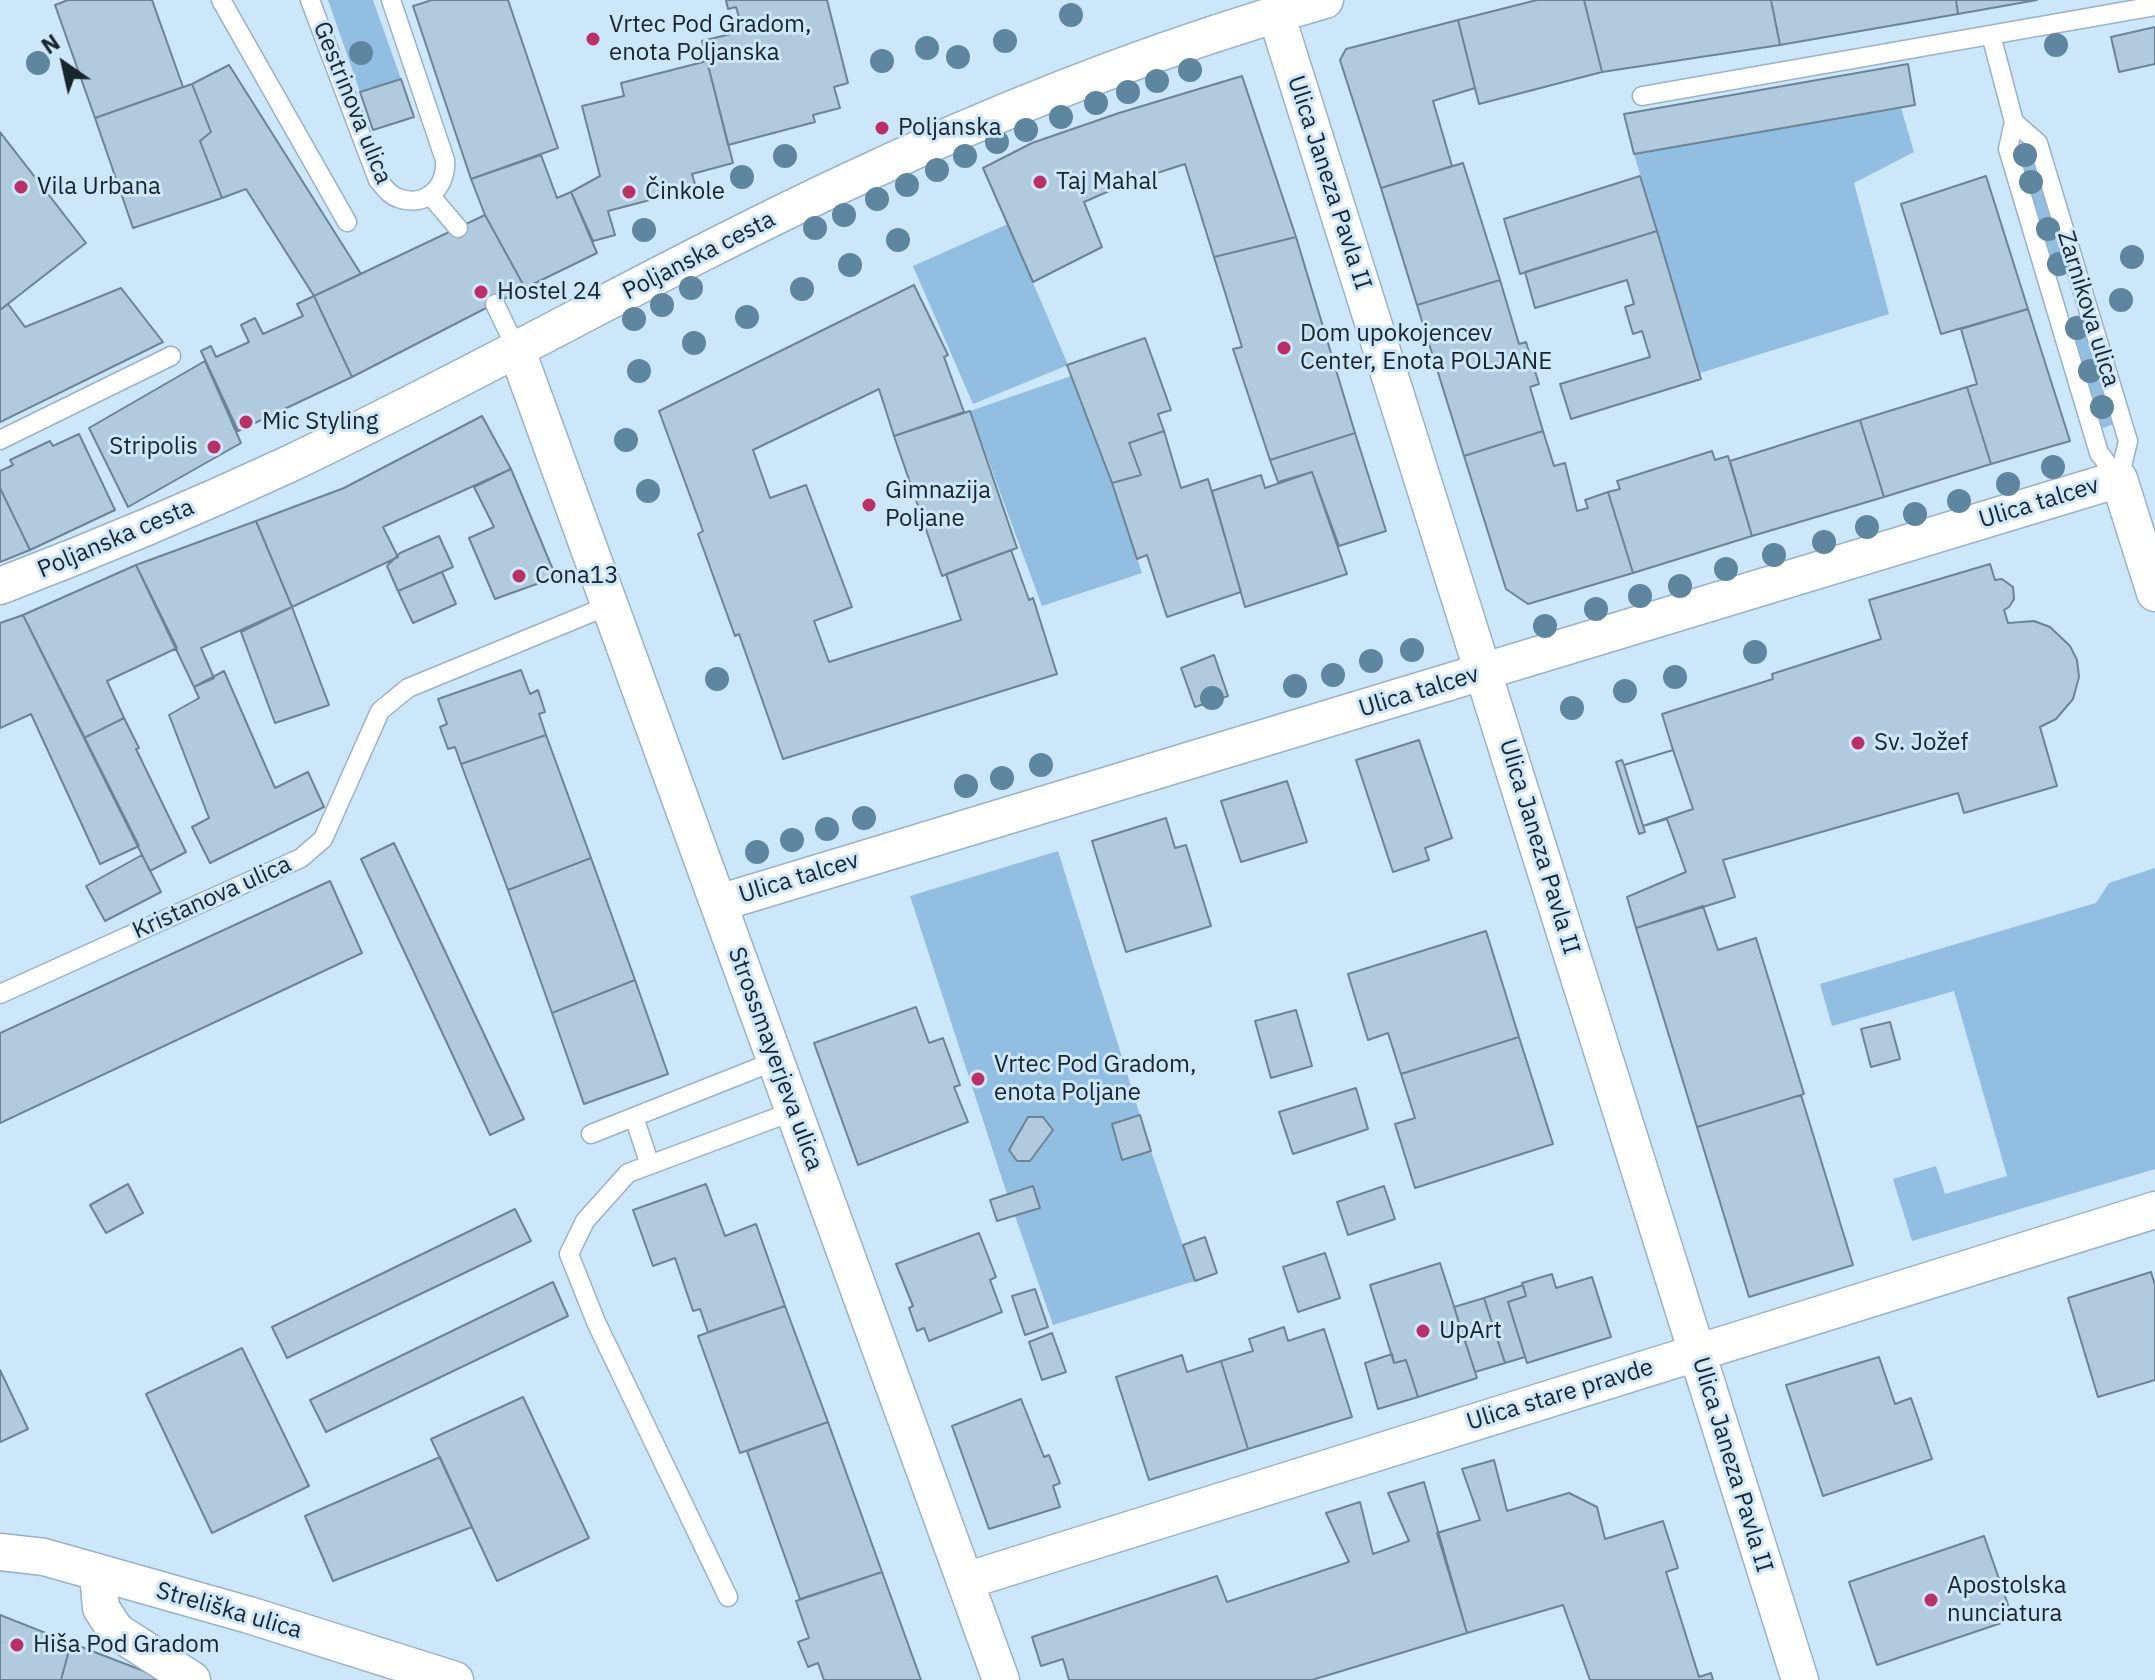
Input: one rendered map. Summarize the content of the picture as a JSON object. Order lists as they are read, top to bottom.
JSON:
{
  "streets": {
    "street": [
      "Ulica Janeza Pavla II",
      "Poljanska cesta",
      "Ulica talcev",
      "Strossmayerjeva ulica",
      "Ulica stare pravde",
      "Streliška ulica"
    ],
    "lane": ["Gestrinova ulica", "Zarnikova ulica", "Kristanova ulica"]
  },
  "crossings": [
    ["Ulica Janeza Pavla II", "Poljanska cesta"],
    ["Ulica Janeza Pavla II", "Ulica talcev"],
    ["Ulica Janeza Pavla II", "Ulica stare pravde"],
    ["Poljanska cesta", "Strossmayerjeva ulica"],
    ["Zarnikova ulica", "Ulica talcev"],
    ["Ulica talcev", "Strossmayerjeva ulica"],
    ["Kristanova ulica", "Strossmayerjeva ulica"],
    ["Strossmayerjeva ulica", "Ulica stare pravde"]
  ],
  "places": [
    "Vrtec Pod Gradom, enota Poljanska",
    "Poljanska",
    "Taj Mahal",
    "Vila Urbana",
    "Činkole",
    "Hostel 24",
    "Dom upokojencev Center, Enota POLJANE",
    "Mic Styling",
    "Stripolis",
    "Gimnazija Poljane",
    "Cona13",
    "Sv. Jožef",
    "Vrtec Pod Gradom, enota Poljane",
    "UpArt",
    "Apostolska nunciatura",
    "Hiša Pod Gradom"
  ],
  "north": "top left"
}
